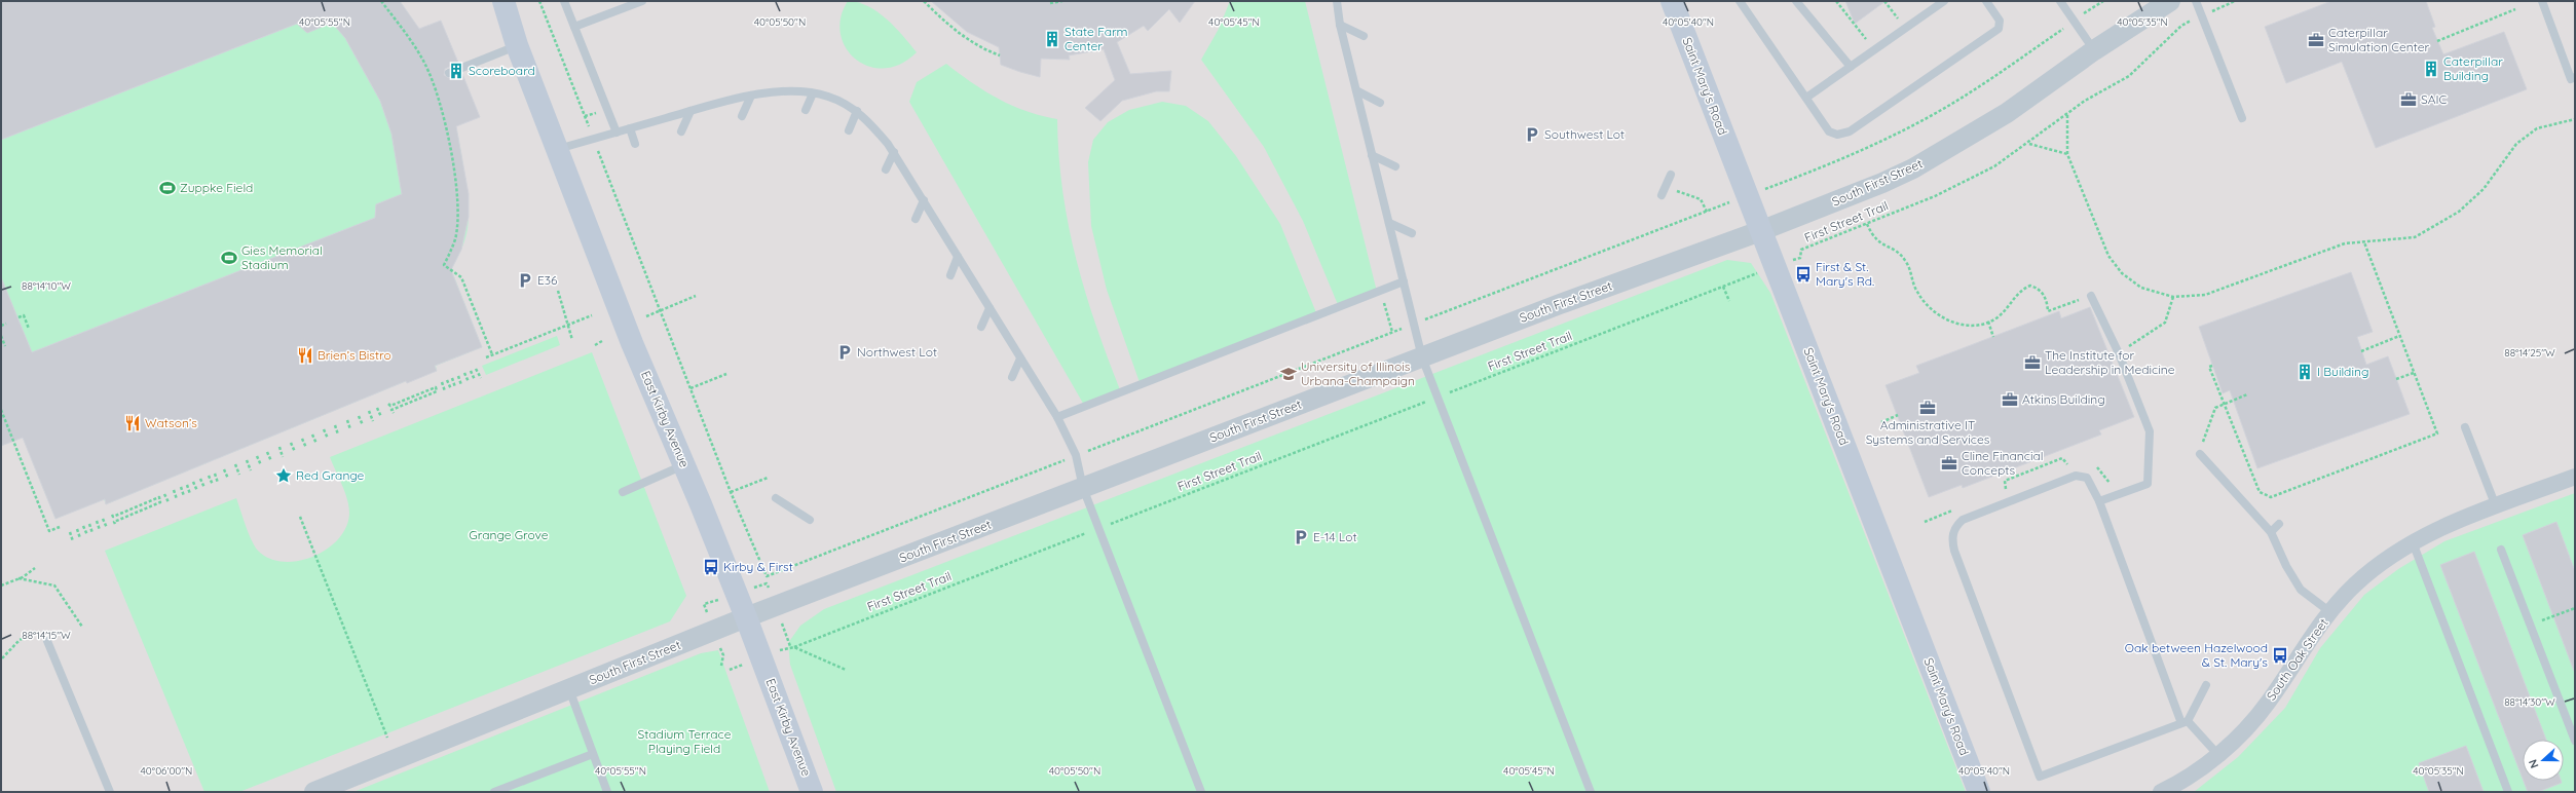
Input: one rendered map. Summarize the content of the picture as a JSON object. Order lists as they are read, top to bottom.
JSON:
{
  "streets": {
    "main road": ["Saint Mary's Road", "East Kirby Avenue"],
    "street": ["South First Street", "South Oak Street"],
    "path": ["First Street Trail"]
  },
  "crossings": [
    ["Saint Mary's Road", "South First Street"],
    ["Saint Mary's Road", "First Street Trail"],
    ["South First Street", "East Kirby Avenue"]
  ],
  "parks": ["Grange Grove", "Stadium Terrace Playing Field"],
  "places": {
    "building": [
      "State Farm Center",
      "Caterpillar Building",
      "Scoreboard",
      "I Building"
    ],
    "office": [
      "Caterpillar Simulation Center",
      "SAIC",
      "The Institute for Leadership in Medicine",
      "Atkins Building",
      "Administrative IT Systems and Services",
      "Cline Financial Concepts"
    ],
    "parking": [
      "Southwest Lot",
      "E36",
      "Northwest Lot",
      "E-14 Lot"
    ],
    "sports": ["Zuppke Field", "Gies Memorial Stadium"],
    "bus stop": ["First & St. Mary's Rd.", "Kirby & First", "Oak between Hazelwood & St. Mary's"],
    "restaurant": ["Brien’s Bistro", "Watson’s"],
    "school or university": ["University of Illinois Urbana-Champaign"],
    "place": ["Red Grange"]
  },
  "north": "left",
  "coordinates": [
    "40°05'55\"N",
    "40°05'50\"N",
    "40°05'45\"N",
    "40°05'40\"N",
    "40°05'35\"N",
    "88°14'10\"W",
    "88°14'25\"W",
    "88°14'15\"W",
    "88°14'30\"W",
    "40°06'00\"N"
  ]
}
